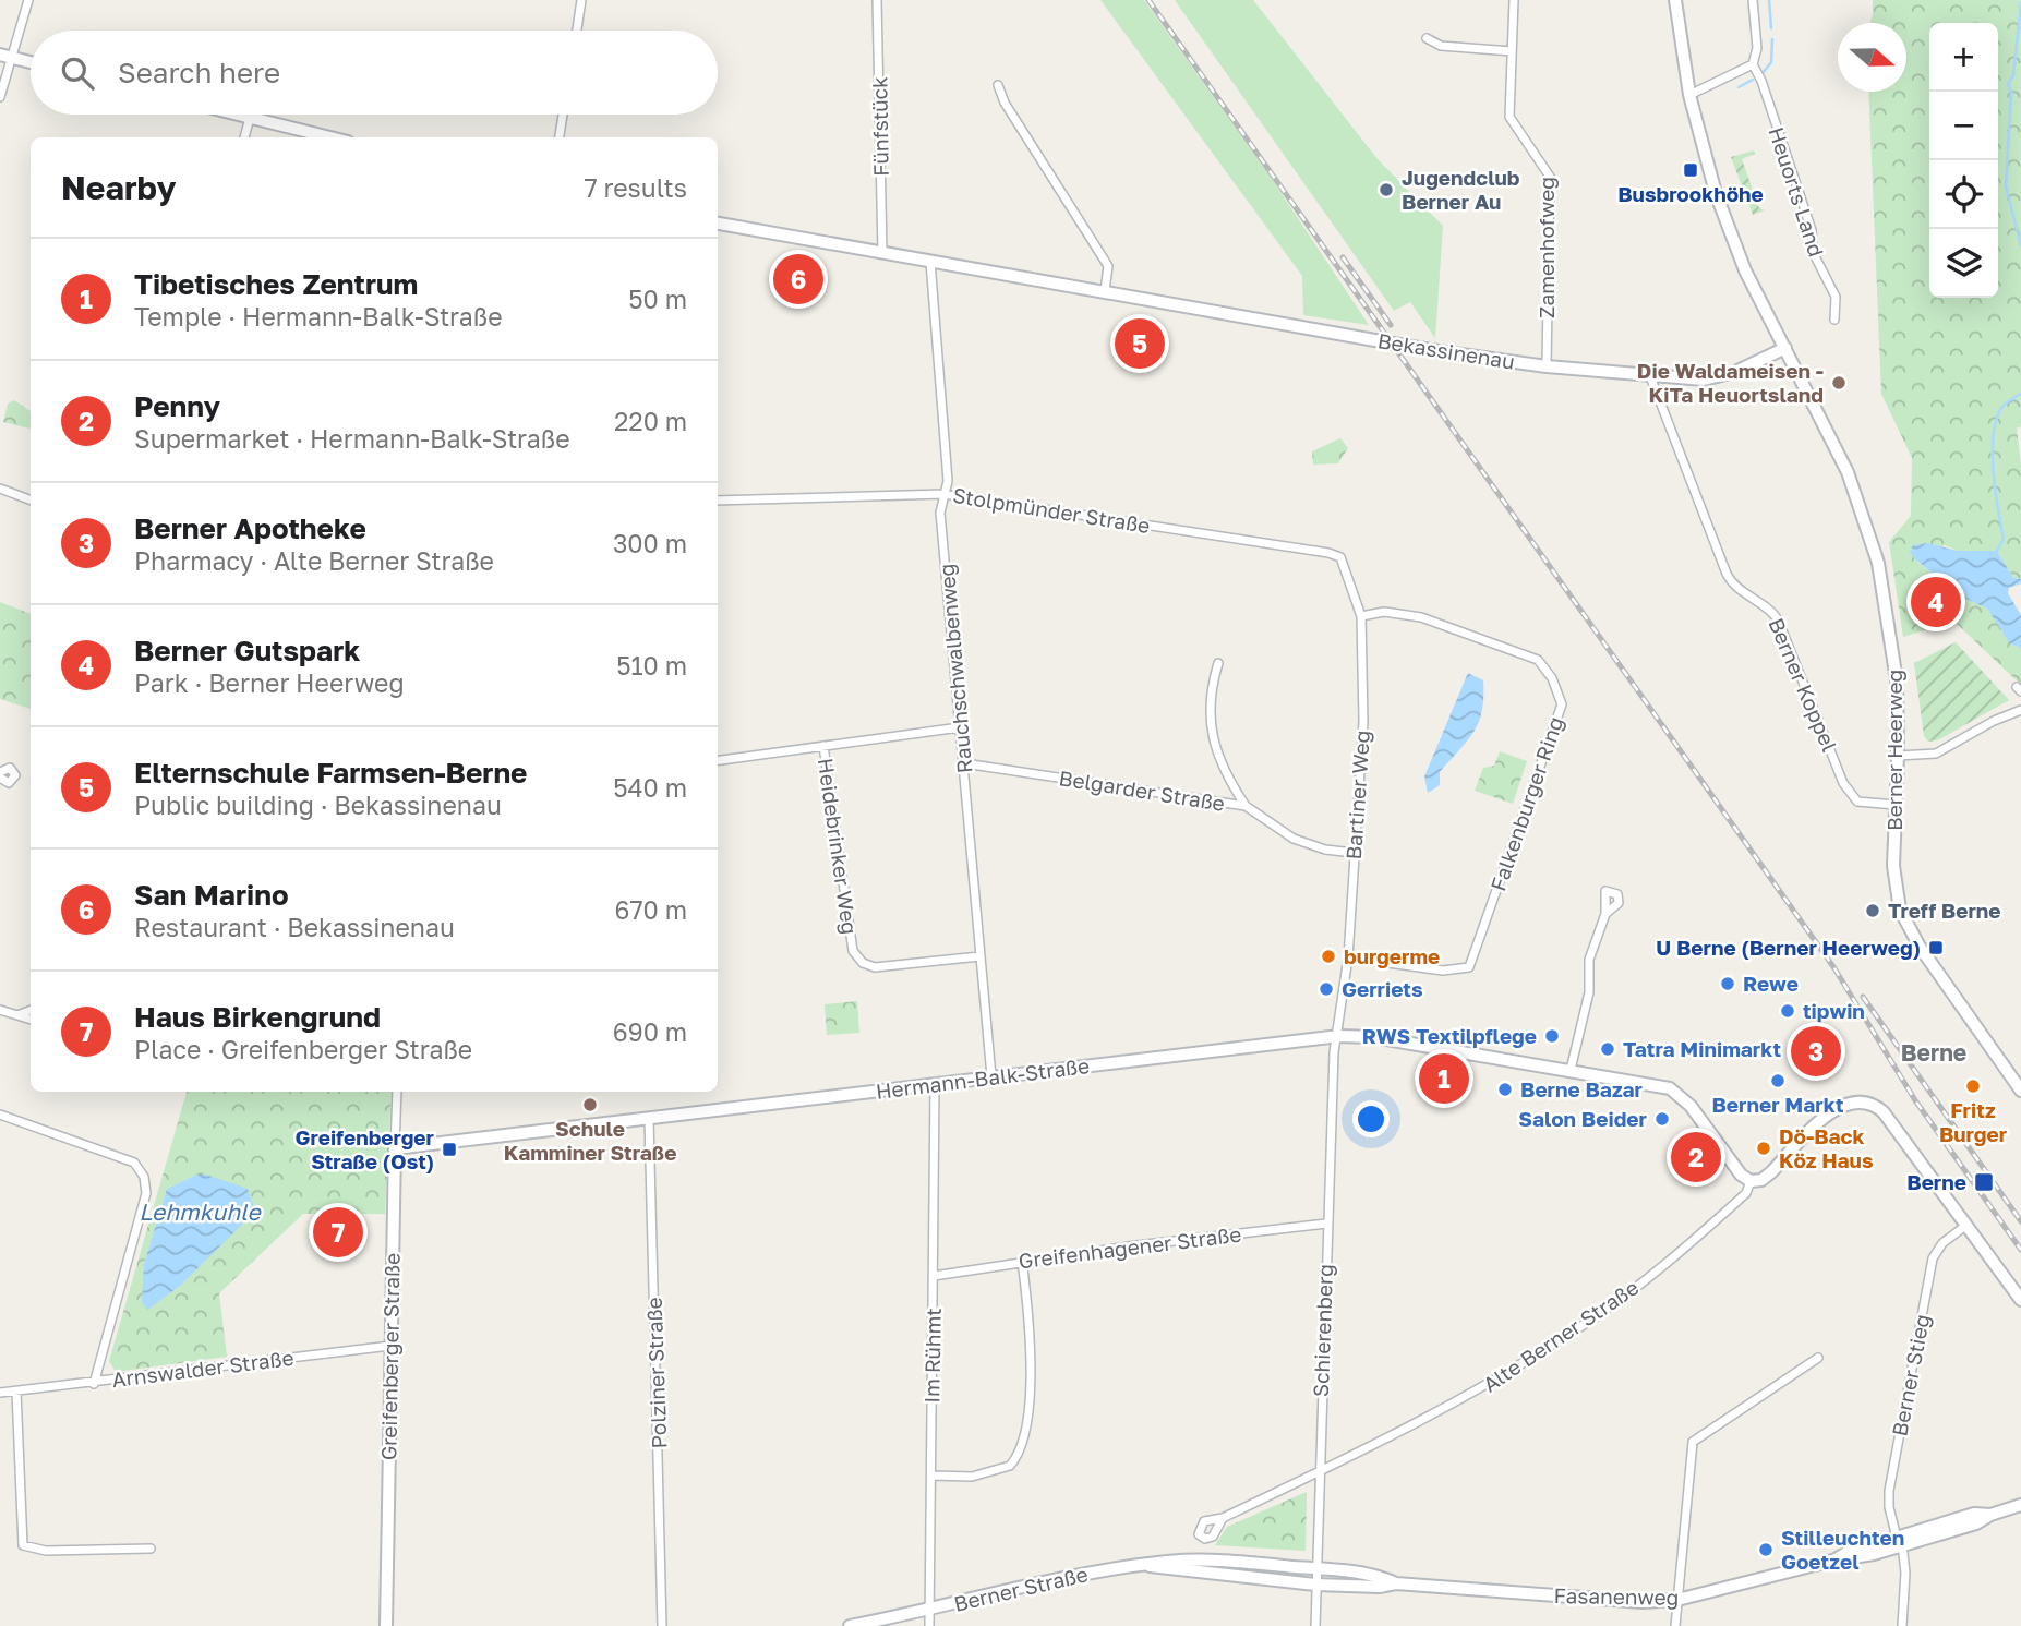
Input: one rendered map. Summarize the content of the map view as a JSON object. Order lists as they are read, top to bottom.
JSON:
{
  "streets": {
    "street": [
      "Fünfstück",
      "Heuorts Land",
      "Zamenhofweg",
      "Bekassinenau",
      "Stolpmünder Straße",
      "Rauchschwalbenweg",
      "Berner Koppel",
      "Berner Heerweg",
      "Belgarder Straße",
      "Bartiner Weg",
      "Falkenburger Ring",
      "Heidebrinker Weg",
      "Hermann-Balk-Straße",
      "Greifenhagener Straße",
      "Schierenberg",
      "Alte Berner Straße",
      "Im Rühmt",
      "Greifenberger Straße",
      "Arnswalder Straße",
      "Polziner Straße",
      "Berner Stieg",
      "Berner Straße",
      "Fasanenweg"
    ]
  },
  "crossings": [
    ["Fünfstück", "Bekassinenau"],
    ["Zamenhofweg", "Bekassinenau"],
    ["Bekassinenau", "Rauchschwalbenweg"],
    ["Bekassinenau", "Berner Koppel"],
    ["Bekassinenau", "Berner Heerweg"],
    ["Stolpmünder Straße", "Rauchschwalbenweg"],
    ["Stolpmünder Straße", "Bartiner Weg"],
    ["Rauchschwalbenweg", "Belgarder Straße"],
    ["Rauchschwalbenweg", "Heidebrinker Weg"],
    ["Rauchschwalbenweg", "Hermann-Balk-Straße"],
    ["Berner Koppel", "Berner Heerweg"],
    ["Belgarder Straße", "Bartiner Weg"],
    ["Bartiner Weg", "Falkenburger Ring"],
    ["Bartiner Weg", "Hermann-Balk-Straße"],
    ["Bartiner Weg", "Schierenberg"],
    ["Hermann-Balk-Straße", "Schierenberg"],
    ["Hermann-Balk-Straße", "Alte Berner Straße"],
    ["Hermann-Balk-Straße", "Im Rühmt"],
    ["Hermann-Balk-Straße", "Greifenberger Straße"],
    ["Hermann-Balk-Straße", "Polziner Straße"],
    ["Greifenhagener Straße", "Schierenberg"],
    ["Greifenhagener Straße", "Im Rühmt"],
    ["Schierenberg", "Alte Berner Straße"],
    ["Schierenberg", "Fasanenweg"],
    ["Alte Berner Straße", "Berner Stieg"],
    ["Im Rühmt", "Berner Straße"],
    ["Greifenberger Straße", "Arnswalder Straße"],
    ["Berner Stieg", "Fasanenweg"],
    ["Berner Straße", "Fasanenweg"]
  ],
  "districts": ["Berne"],
  "water": ["Lehmkuhle"],
  "places": {
    "transit": [
      "Busbrookhöhe",
      "U Berne (Berner Heerweg)",
      "Greifenberger Straße (Ost)",
      "Berne"
    ],
    "other": [
      "Jugendclub Berner Au",
      "Die Waldameisen - KiTa Heuortsland",
      "Treff Berne",
      "burgerme",
      "Rewe",
      "Gerriets",
      "tipwin",
      "RWS Textilpflege",
      "Tatra Minimarkt",
      "Berner Markt",
      "Fritz Burger",
      "Berne Bazar",
      "Schule Kamminer Straße",
      "Salon Beider",
      "Dö-Back Köz Haus",
      "Stilleuchten Goetzel"
    ]
  },
  "north": "right",
  "page": {
    "map_buttons": ["+", "−"],
    "search": "Search here",
    "heading": ["Nearby", "7 results"],
    "list": [
      {
        "mark": "1",
        "name": "Tibetisches Zentrum",
        "note": "Temple · Hermann-Balk-Straße",
        "value": "50 m"
      },
      {
        "mark": "2",
        "name": "Penny",
        "note": "Supermarket · Hermann-Balk-Straße",
        "value": "220 m"
      },
      {
        "mark": "3",
        "name": "Berner Apotheke",
        "note": "Pharmacy · Alte Berner Straße",
        "value": "300 m"
      },
      {
        "mark": "4",
        "name": "Berner Gutspark",
        "note": "Park · Berner Heerweg",
        "value": "510 m"
      },
      {
        "mark": "5",
        "name": "Elternschule Farmsen-Berne",
        "note": "Public building · Bekassinenau",
        "value": "540 m"
      },
      {
        "mark": "6",
        "name": "San Marino",
        "note": "Restaurant · Bekassinenau",
        "value": "670 m"
      },
      {
        "mark": "7",
        "name": "Haus Birkengrund",
        "note": "Place · Greifenberger Straße",
        "value": "690 m"
      }
    ],
    "pins": [
      "6",
      "5",
      "4",
      "3",
      "1",
      "2",
      "7"
    ]
  }
}
